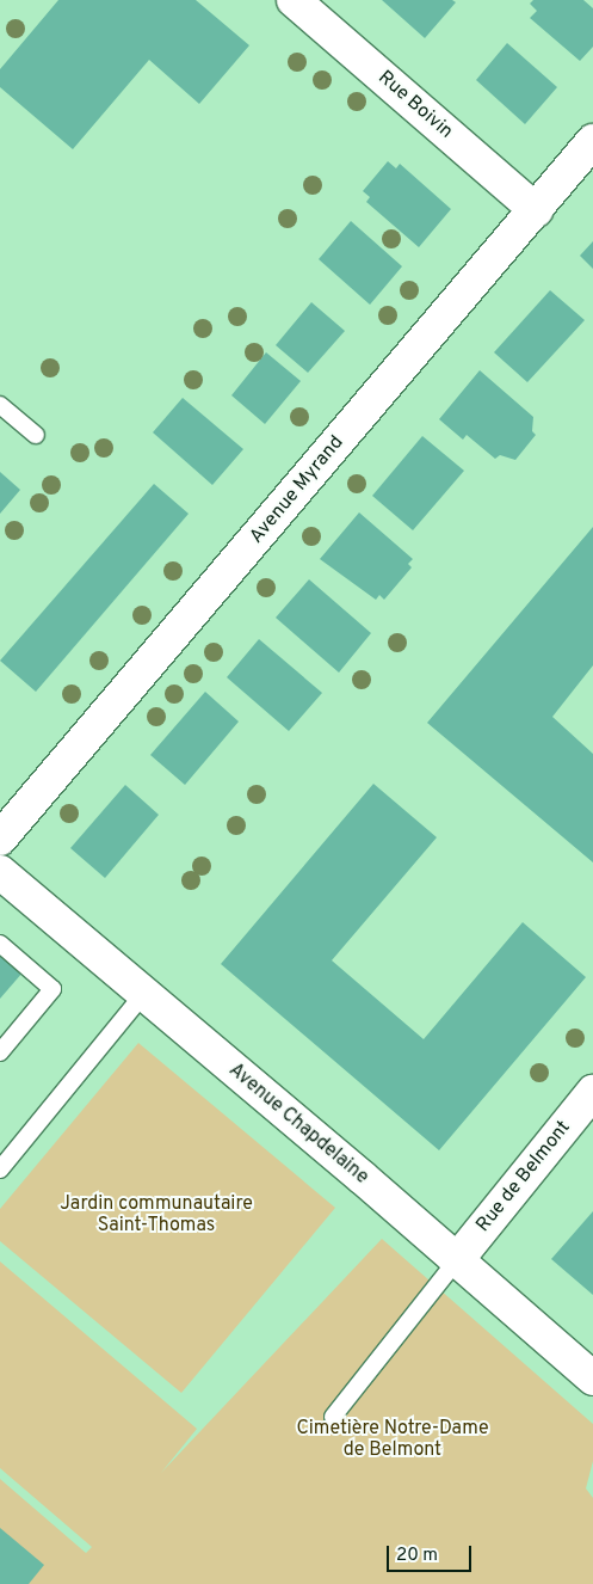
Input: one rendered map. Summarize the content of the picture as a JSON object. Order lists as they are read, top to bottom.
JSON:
{
  "streets": {
    "street": [
      "Rue Boivin",
      "Avenue Myrand",
      "Avenue Chapdelaine",
      "Rue de Belmont"
    ]
  },
  "crossings": [
    ["Rue Boivin", "Avenue Myrand"],
    ["Avenue Chapdelaine", "Rue de Belmont"]
  ],
  "parks": ["Jardin communautaire Saint-Thomas", "Cimetière Notre-Dame de Belmont"],
  "scale_bar": "20 m"
}
